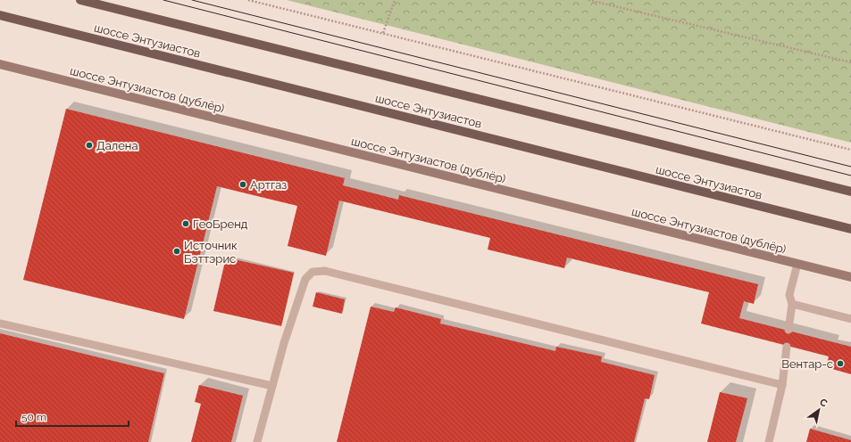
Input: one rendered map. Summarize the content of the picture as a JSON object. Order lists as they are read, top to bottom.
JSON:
{
  "streets": {
    "main road": ["шоссе Энтузиастов", "шоссе Энтузиастов (дублёр)"]
  },
  "places": [
    "Далена",
    "Артгаз",
    "ГеоБренд",
    "Источник Бэттэрис",
    "Вентар-с"
  ],
  "scale_bar": "50 m",
  "north": "top right"
}
